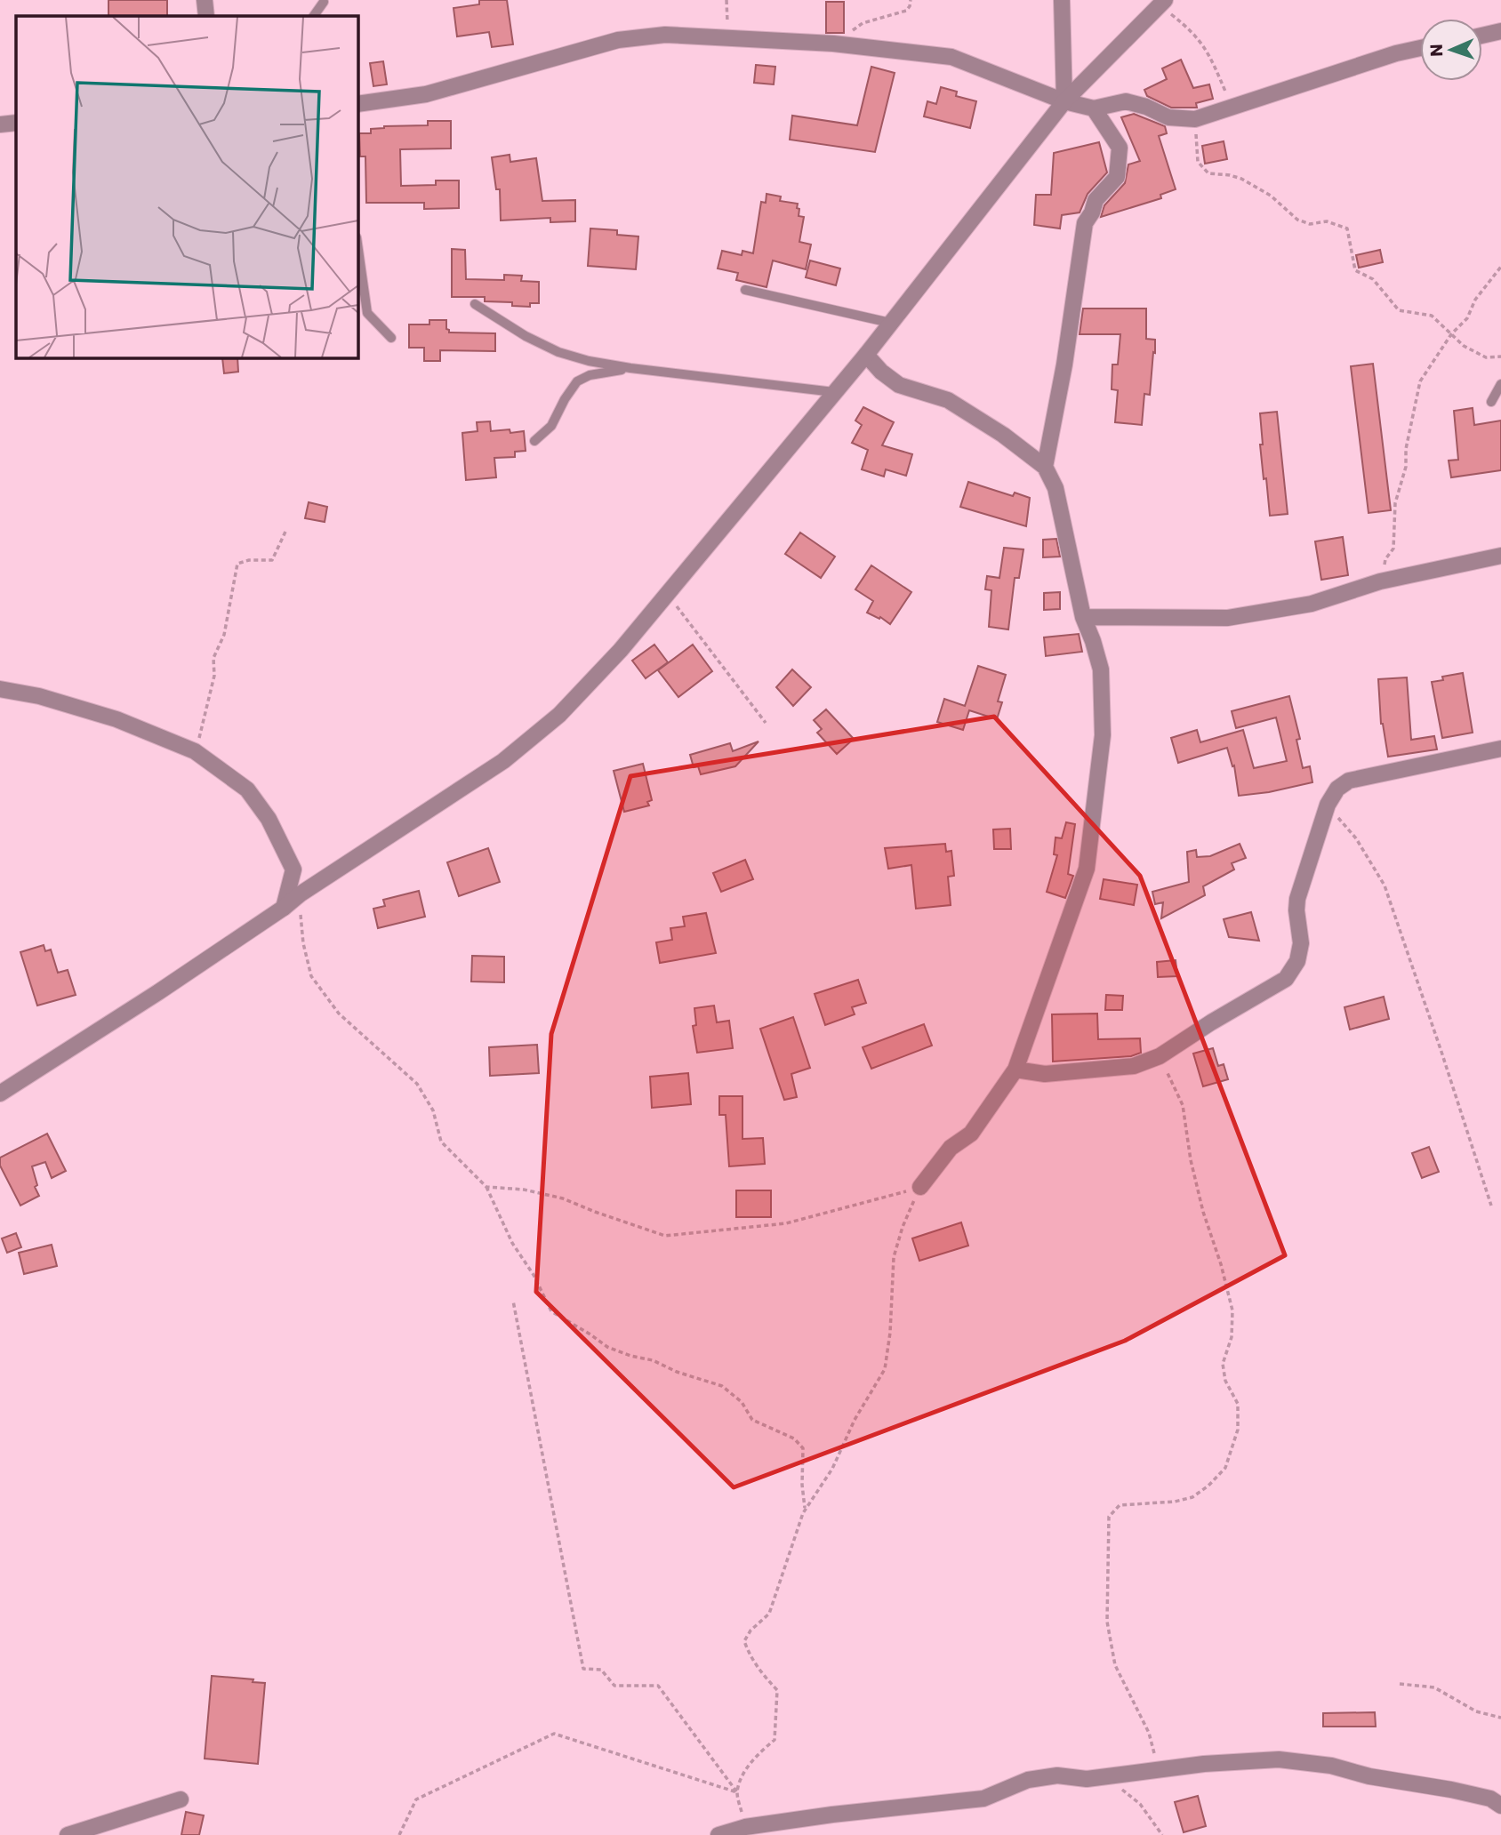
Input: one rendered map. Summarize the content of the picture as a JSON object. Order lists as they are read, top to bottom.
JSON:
{
  "north": "left"
}
